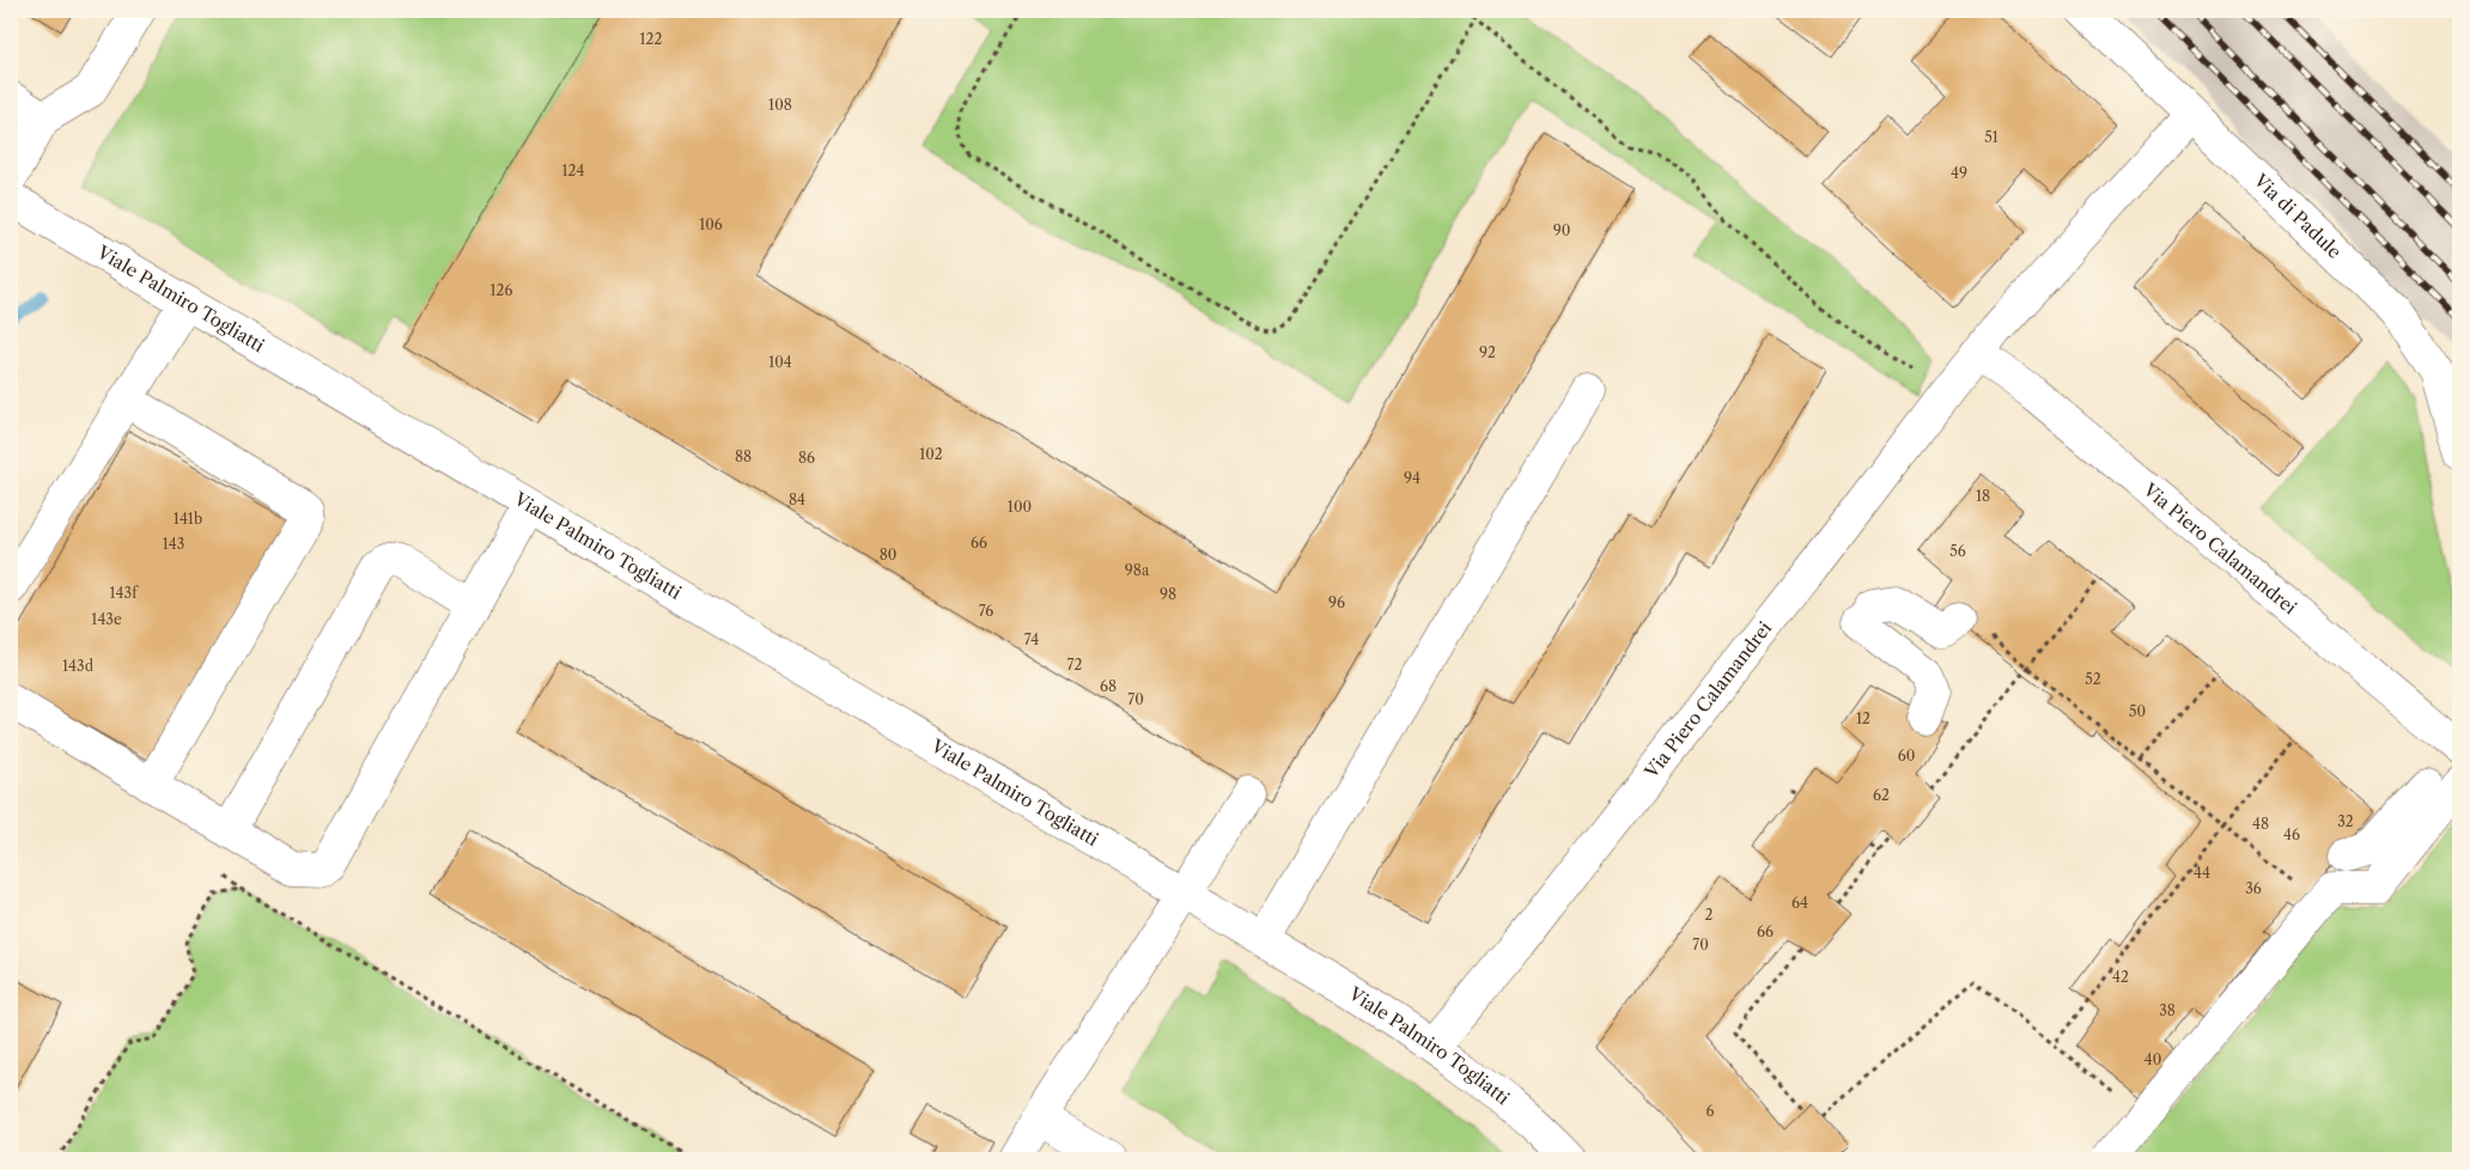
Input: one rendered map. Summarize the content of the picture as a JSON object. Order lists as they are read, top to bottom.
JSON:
{
  "streets": {
    "street": ["Via di Padule", "Viale Palmiro Togliatti", "Via Piero Calamandrei"]
  },
  "crossings": [
    ["Via di Padule", "Via Piero Calamandrei"],
    ["Viale Palmiro Togliatti", "Via Piero Calamandrei"]
  ],
  "house_numbers": [
    "122",
    "108",
    "51",
    "124",
    "49",
    "106",
    "90",
    "126",
    "92",
    "104",
    "102",
    "88",
    "86",
    "94",
    "18",
    "84",
    "100",
    "141b",
    "66",
    "143",
    "56",
    "80",
    "98a",
    "143f",
    "98",
    "96",
    "76",
    "143e",
    "74",
    "72",
    "143d",
    "52",
    "68",
    "70",
    "50",
    "12",
    "60",
    "62",
    "32",
    "48",
    "46",
    "44",
    "36",
    "64",
    "2",
    "66",
    "70",
    "42",
    "38",
    "40",
    "6"
  ]
}
